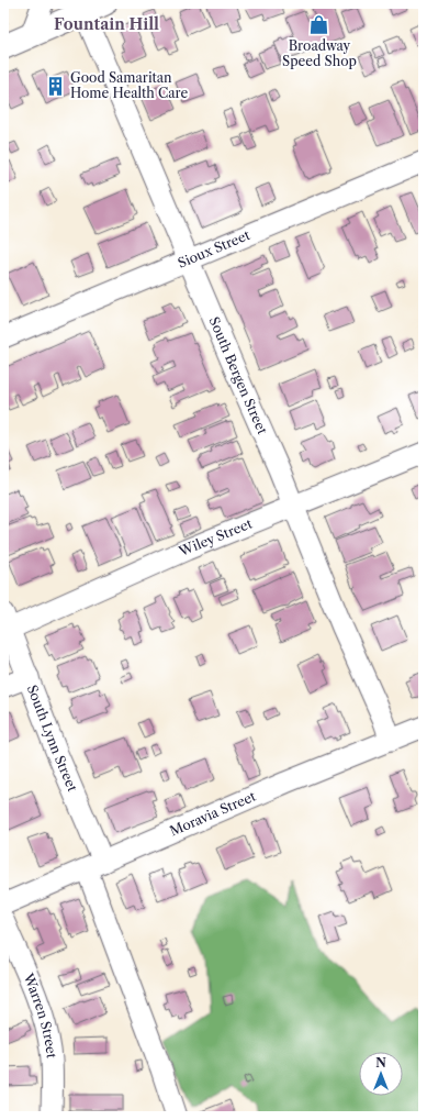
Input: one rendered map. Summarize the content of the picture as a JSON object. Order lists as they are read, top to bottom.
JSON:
{
  "streets": {
    "street": [
      "Sioux Street",
      "South Bergen Street",
      "Wiley Street",
      "South Lynn Street",
      "Moravia Street",
      "Warren Street"
    ]
  },
  "crossings": [
    ["Sioux Street", "South Bergen Street"],
    ["South Bergen Street", "Wiley Street"],
    ["South Bergen Street", "Moravia Street"],
    ["Wiley Street", "South Lynn Street"],
    ["South Lynn Street", "Moravia Street"]
  ],
  "districts": ["Fountain Hill"],
  "places": {
    "shop": ["Broadway Speed Shop"],
    "building": ["Good Samaritan Home Health Care"]
  },
  "north": "top"
}
